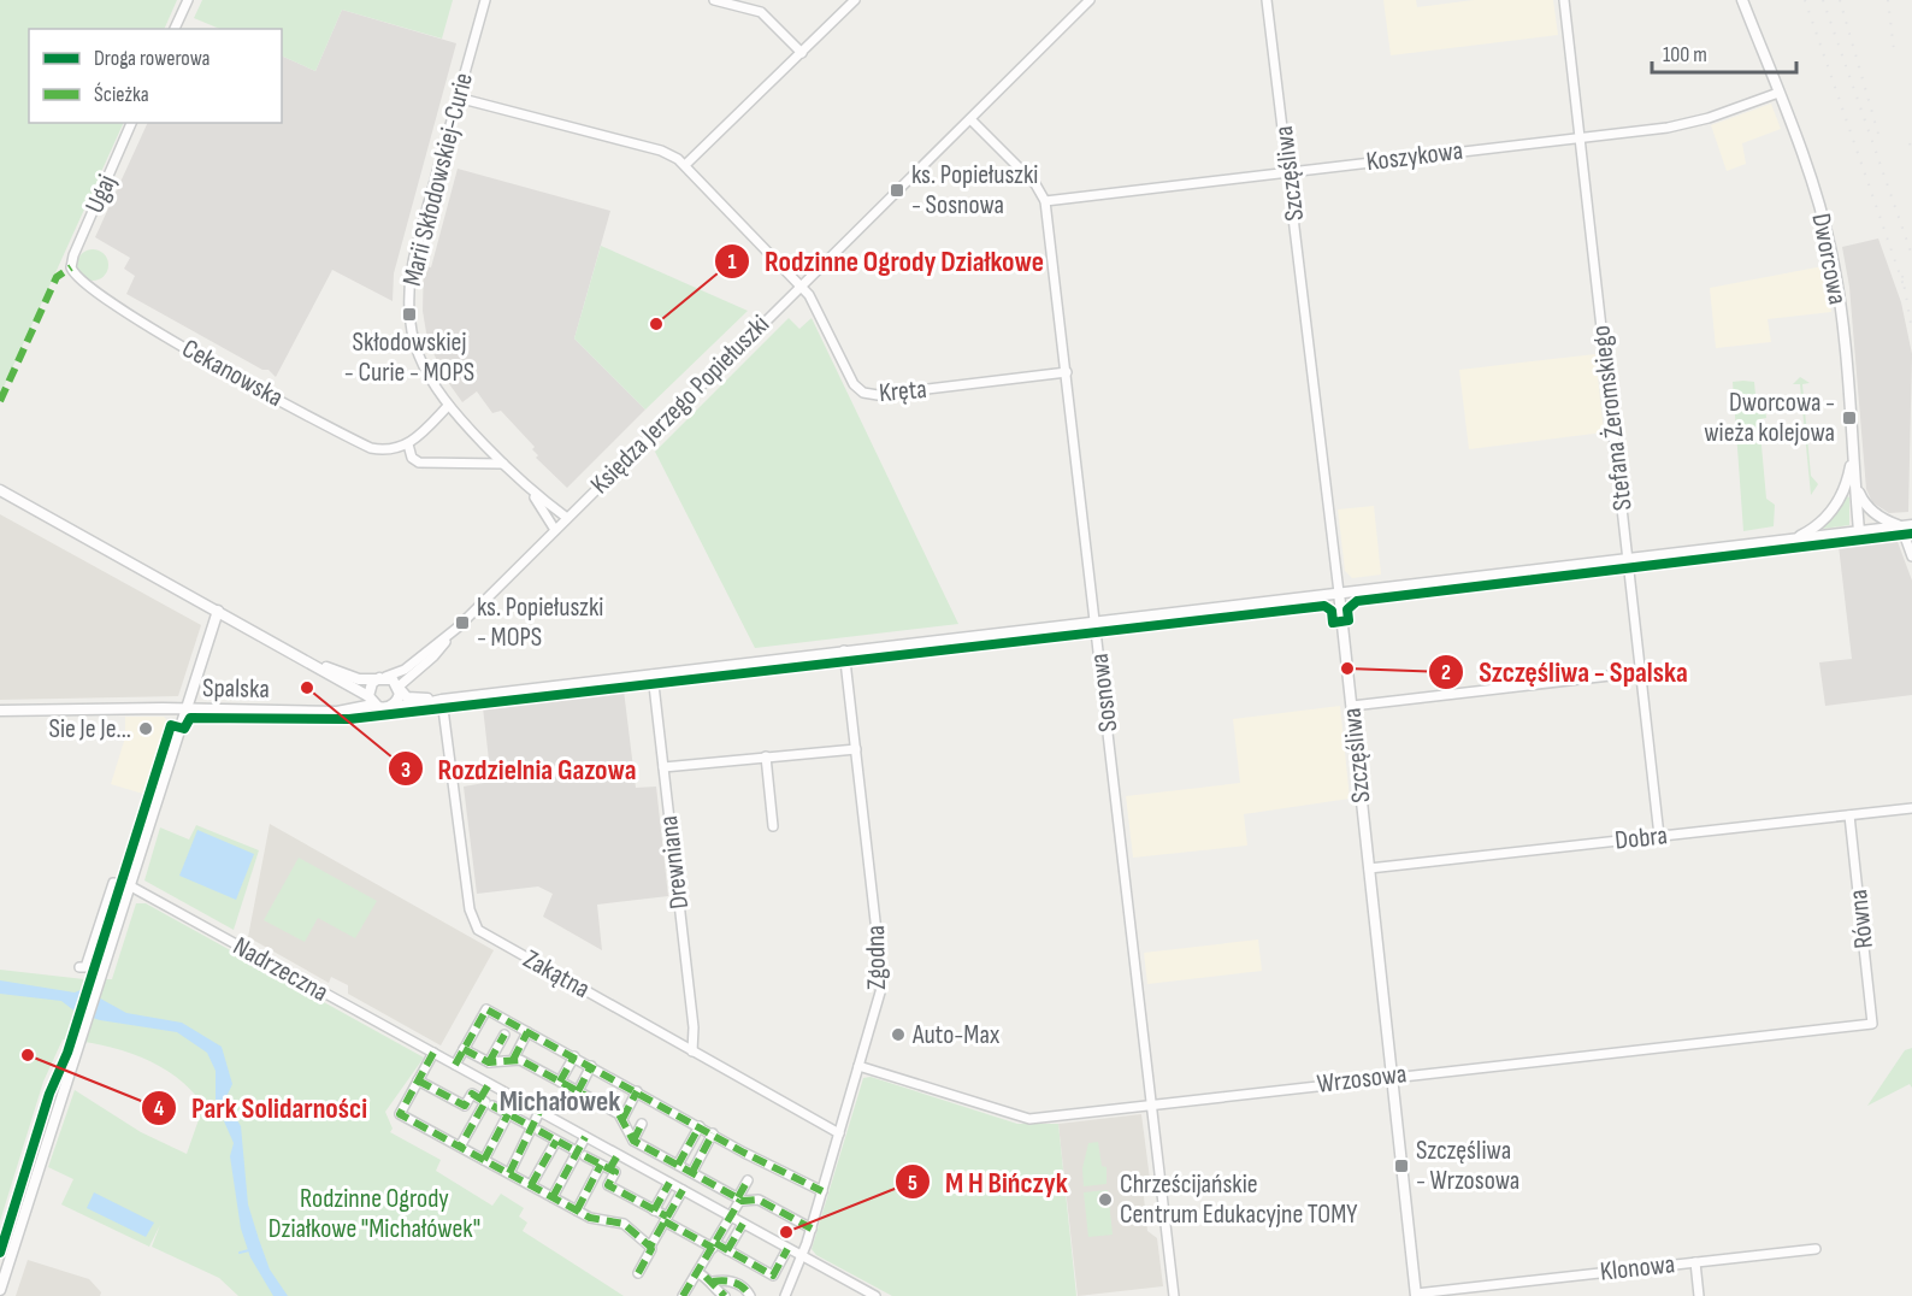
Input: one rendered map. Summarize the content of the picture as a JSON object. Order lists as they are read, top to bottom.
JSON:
{
  "streets": {
    "street": [
      "Koszykowa",
      "Szczęśliwa",
      "Marii Skłodowskiej-Curie",
      "Ugaj",
      "Dworcowa",
      "Cekanowska",
      "Kręta",
      "Księdza Jerzego Popiełuszki",
      "Stefana Żeromskiego",
      "Spalska",
      "Sosnowa",
      "Dobra",
      "Drewniana",
      "Równa",
      "Zgodna",
      "Nadrzeczna",
      "Zakątna",
      "Wrzosowa",
      "Klonowa"
    ]
  },
  "crossings": [
    ["Koszykowa", "Szczęśliwa"],
    ["Koszykowa", "Dworcowa"],
    ["Koszykowa", "Stefana Żeromskiego"],
    ["Koszykowa", "Sosnowa"],
    ["Szczęśliwa", "Dobra"],
    ["Szczęśliwa", "Wrzosowa"],
    ["Szczęśliwa", "Klonowa"],
    ["Marii Skłodowskiej-Curie", "Kręta"],
    ["Marii Skłodowskiej-Curie", "Księdza Jerzego Popiełuszki"],
    ["Ugaj", "Cekanowska"],
    ["Kręta", "Księdza Jerzego Popiełuszki"],
    ["Kręta", "Sosnowa"],
    ["Księdza Jerzego Popiełuszki", "Spalska"],
    ["Księdza Jerzego Popiełuszki", "Sosnowa"],
    ["Stefana Żeromskiego", "Dobra"],
    ["Sosnowa", "Wrzosowa"],
    ["Dobra", "Równa"],
    ["Drewniana", "Zakątna"],
    ["Równa", "Wrzosowa"],
    ["Zgodna", "Nadrzeczna"],
    ["Zgodna", "Zakątna"],
    ["Zgodna", "Wrzosowa"]
  ],
  "districts": ["Michałowek"],
  "parks": ["Rodzinne Ogrody Działkowe \"Michałówek\""],
  "places": {
    "transit": [
      "ks. Popiełuszki - Sosnowa",
      "Skłodowskiej - Curie - MOPS",
      "Dworcowa - wieża kolejowa",
      "ks. Popiełuszki - MOPS",
      "Szczęśliwa - Wrzosowa"
    ],
    "other": [
      "Rodzinne Ogrody Działkowe",
      "Szczęśliwa - Spalska",
      "Rozdzielnia Gazowa",
      "Sie Je Je...",
      "Auto-Max",
      "Park Solidarności",
      "Chrześcijańskie Centrum Edukacyjne TOMY",
      "M H Bińczyk"
    ]
  },
  "legend": ["Droga rowerowa", "Ścieżka"],
  "scale_bar": "100 m"
}
